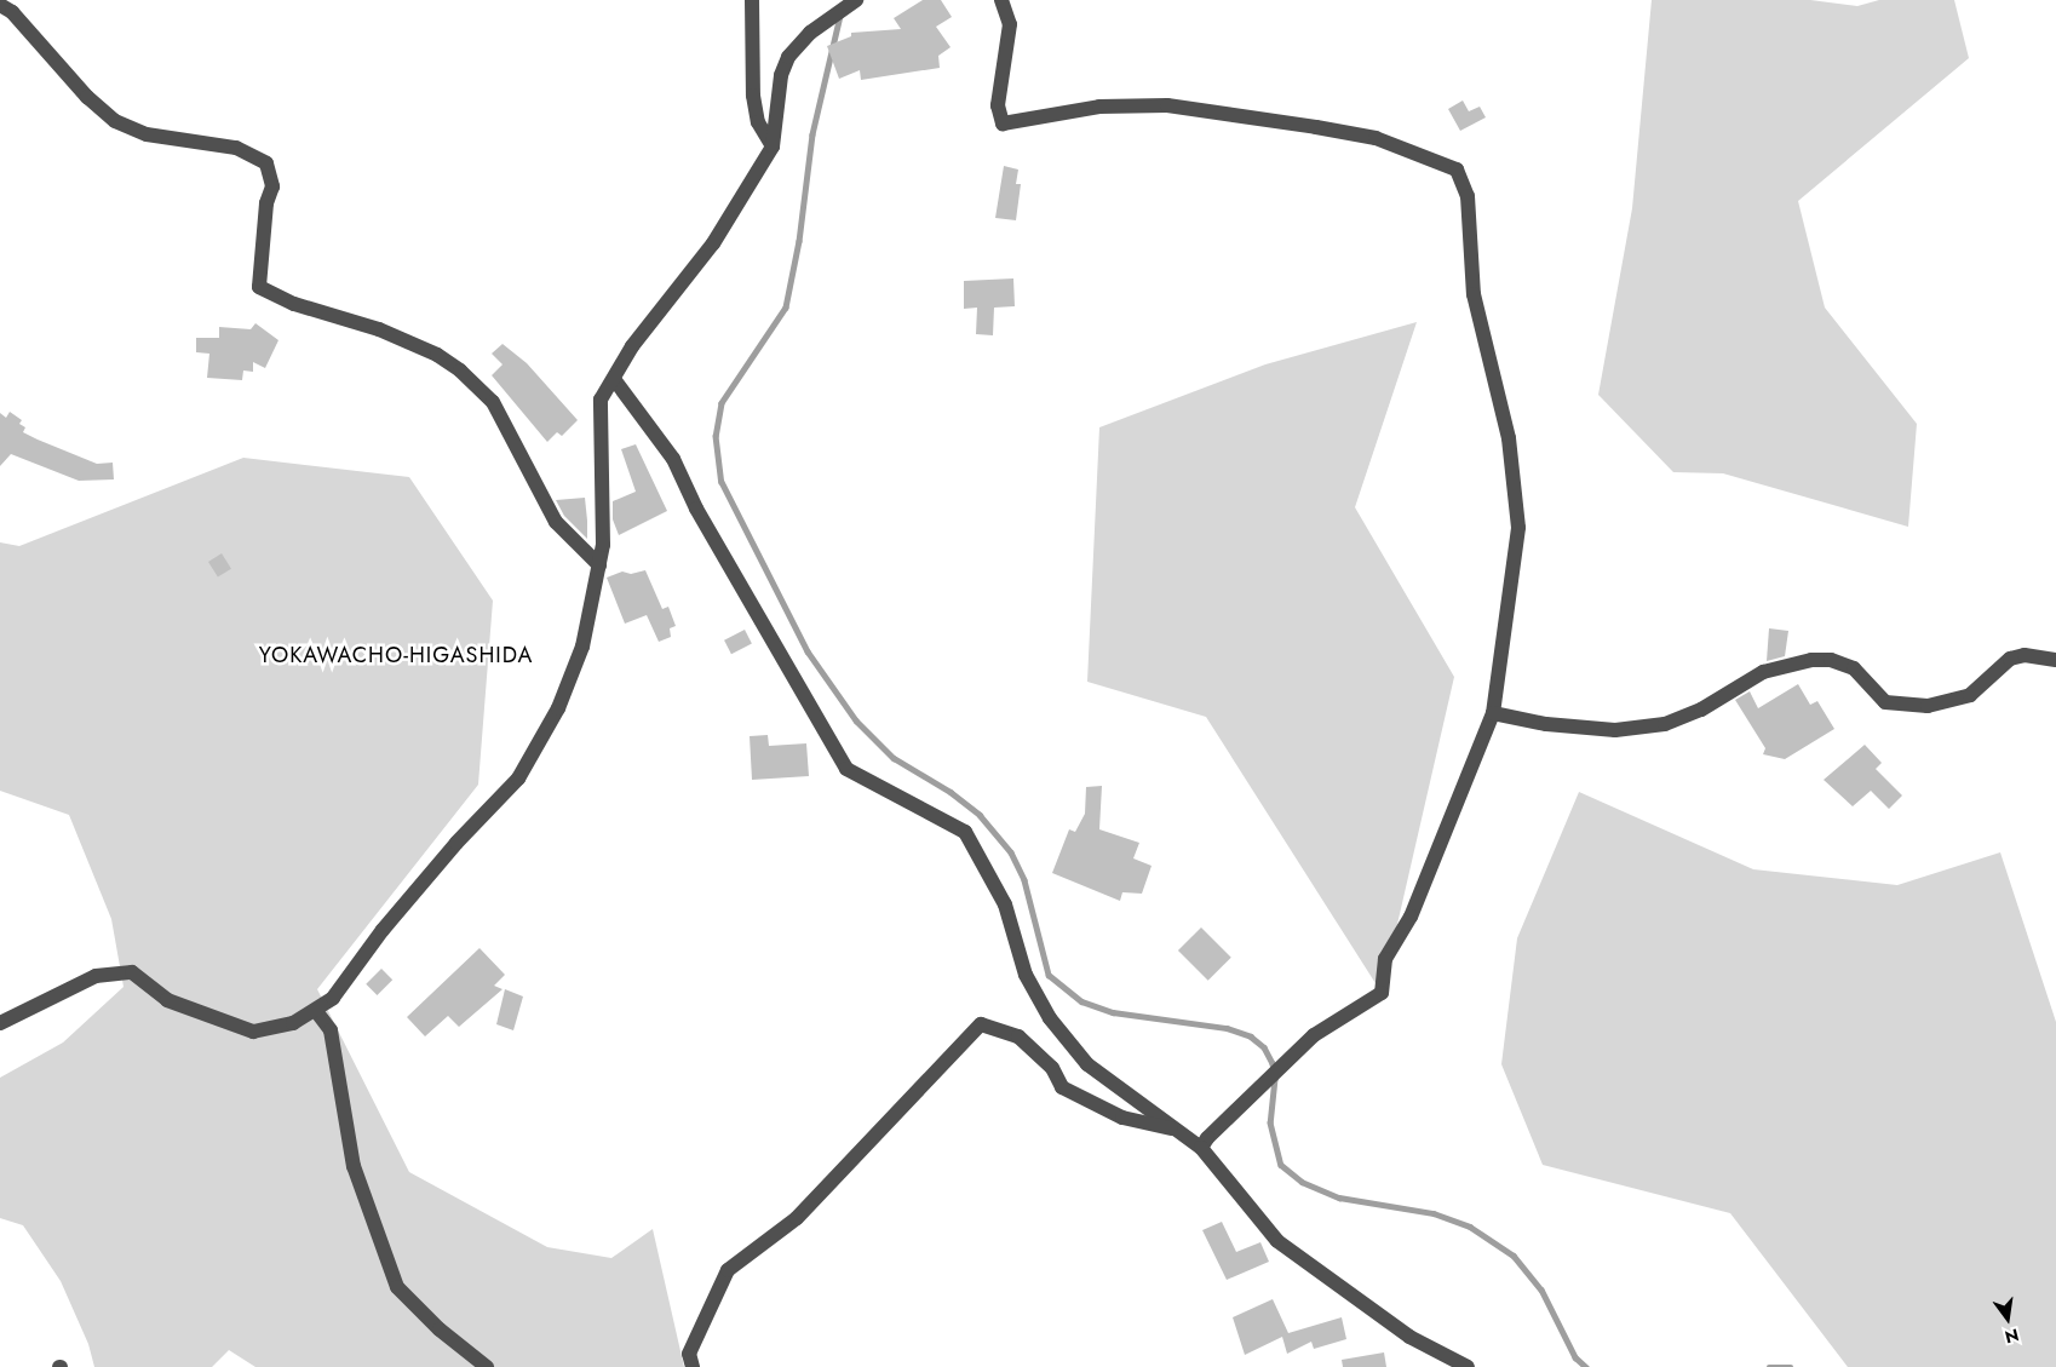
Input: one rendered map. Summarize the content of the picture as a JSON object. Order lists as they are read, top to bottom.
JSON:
{
  "districts": ["YOKAWACHO-HIGASHIDA"],
  "north": "bottom"
}
